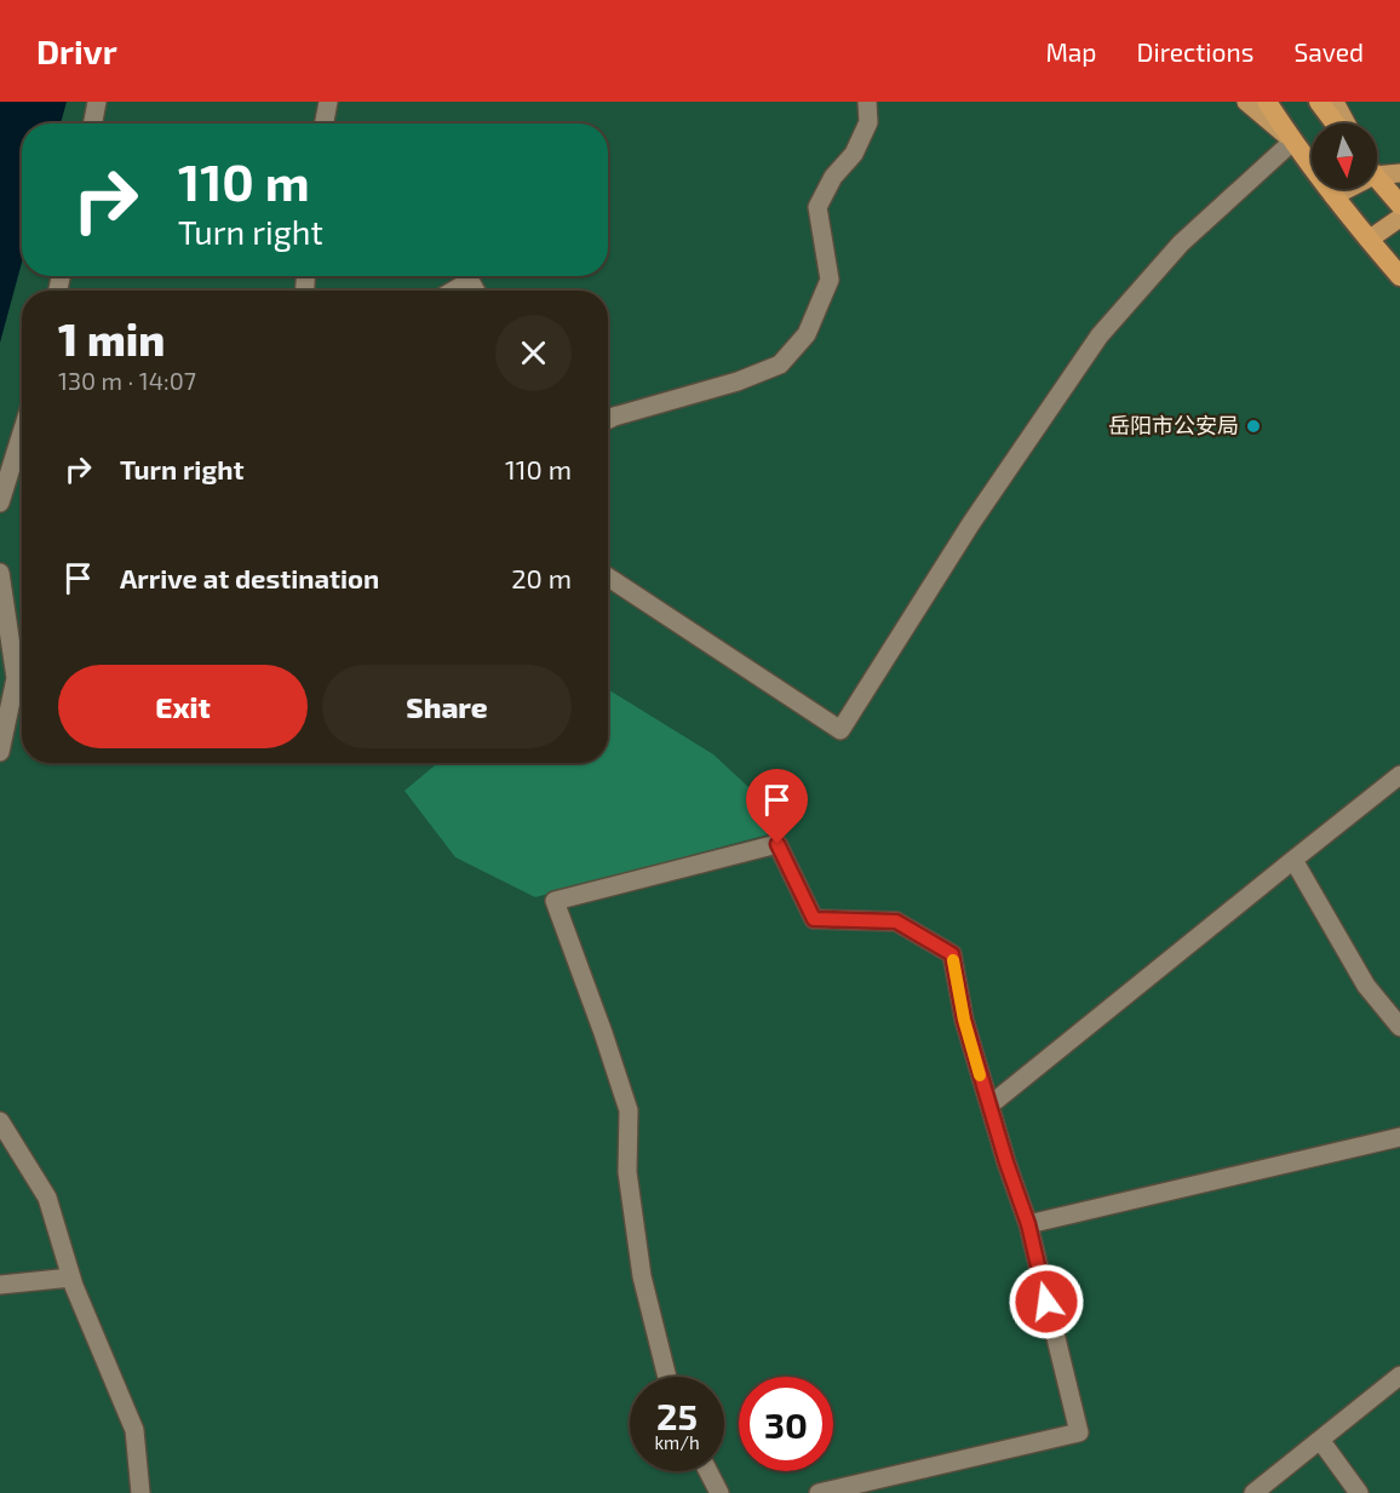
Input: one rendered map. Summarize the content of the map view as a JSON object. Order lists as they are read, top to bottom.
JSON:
{
  "places": ["岳阳市公安局"],
  "north": "bottom",
  "page": {
    "header": "Drivr",
    "nav": ["Map", "Directions", "Saved"],
    "turn": ["110 m", "Turn right"],
    "heading": ["1 min", "130 m · 14:07"],
    "list": [
      {
        "name": "Turn right",
        "value": "110 m"
      },
      {
        "name": "Arrive at destination",
        "value": "20 m"
      }
    ],
    "buttons": ["Exit", "Share"],
    "speed": "25 km/h",
    "limit": "30"
  }
}
